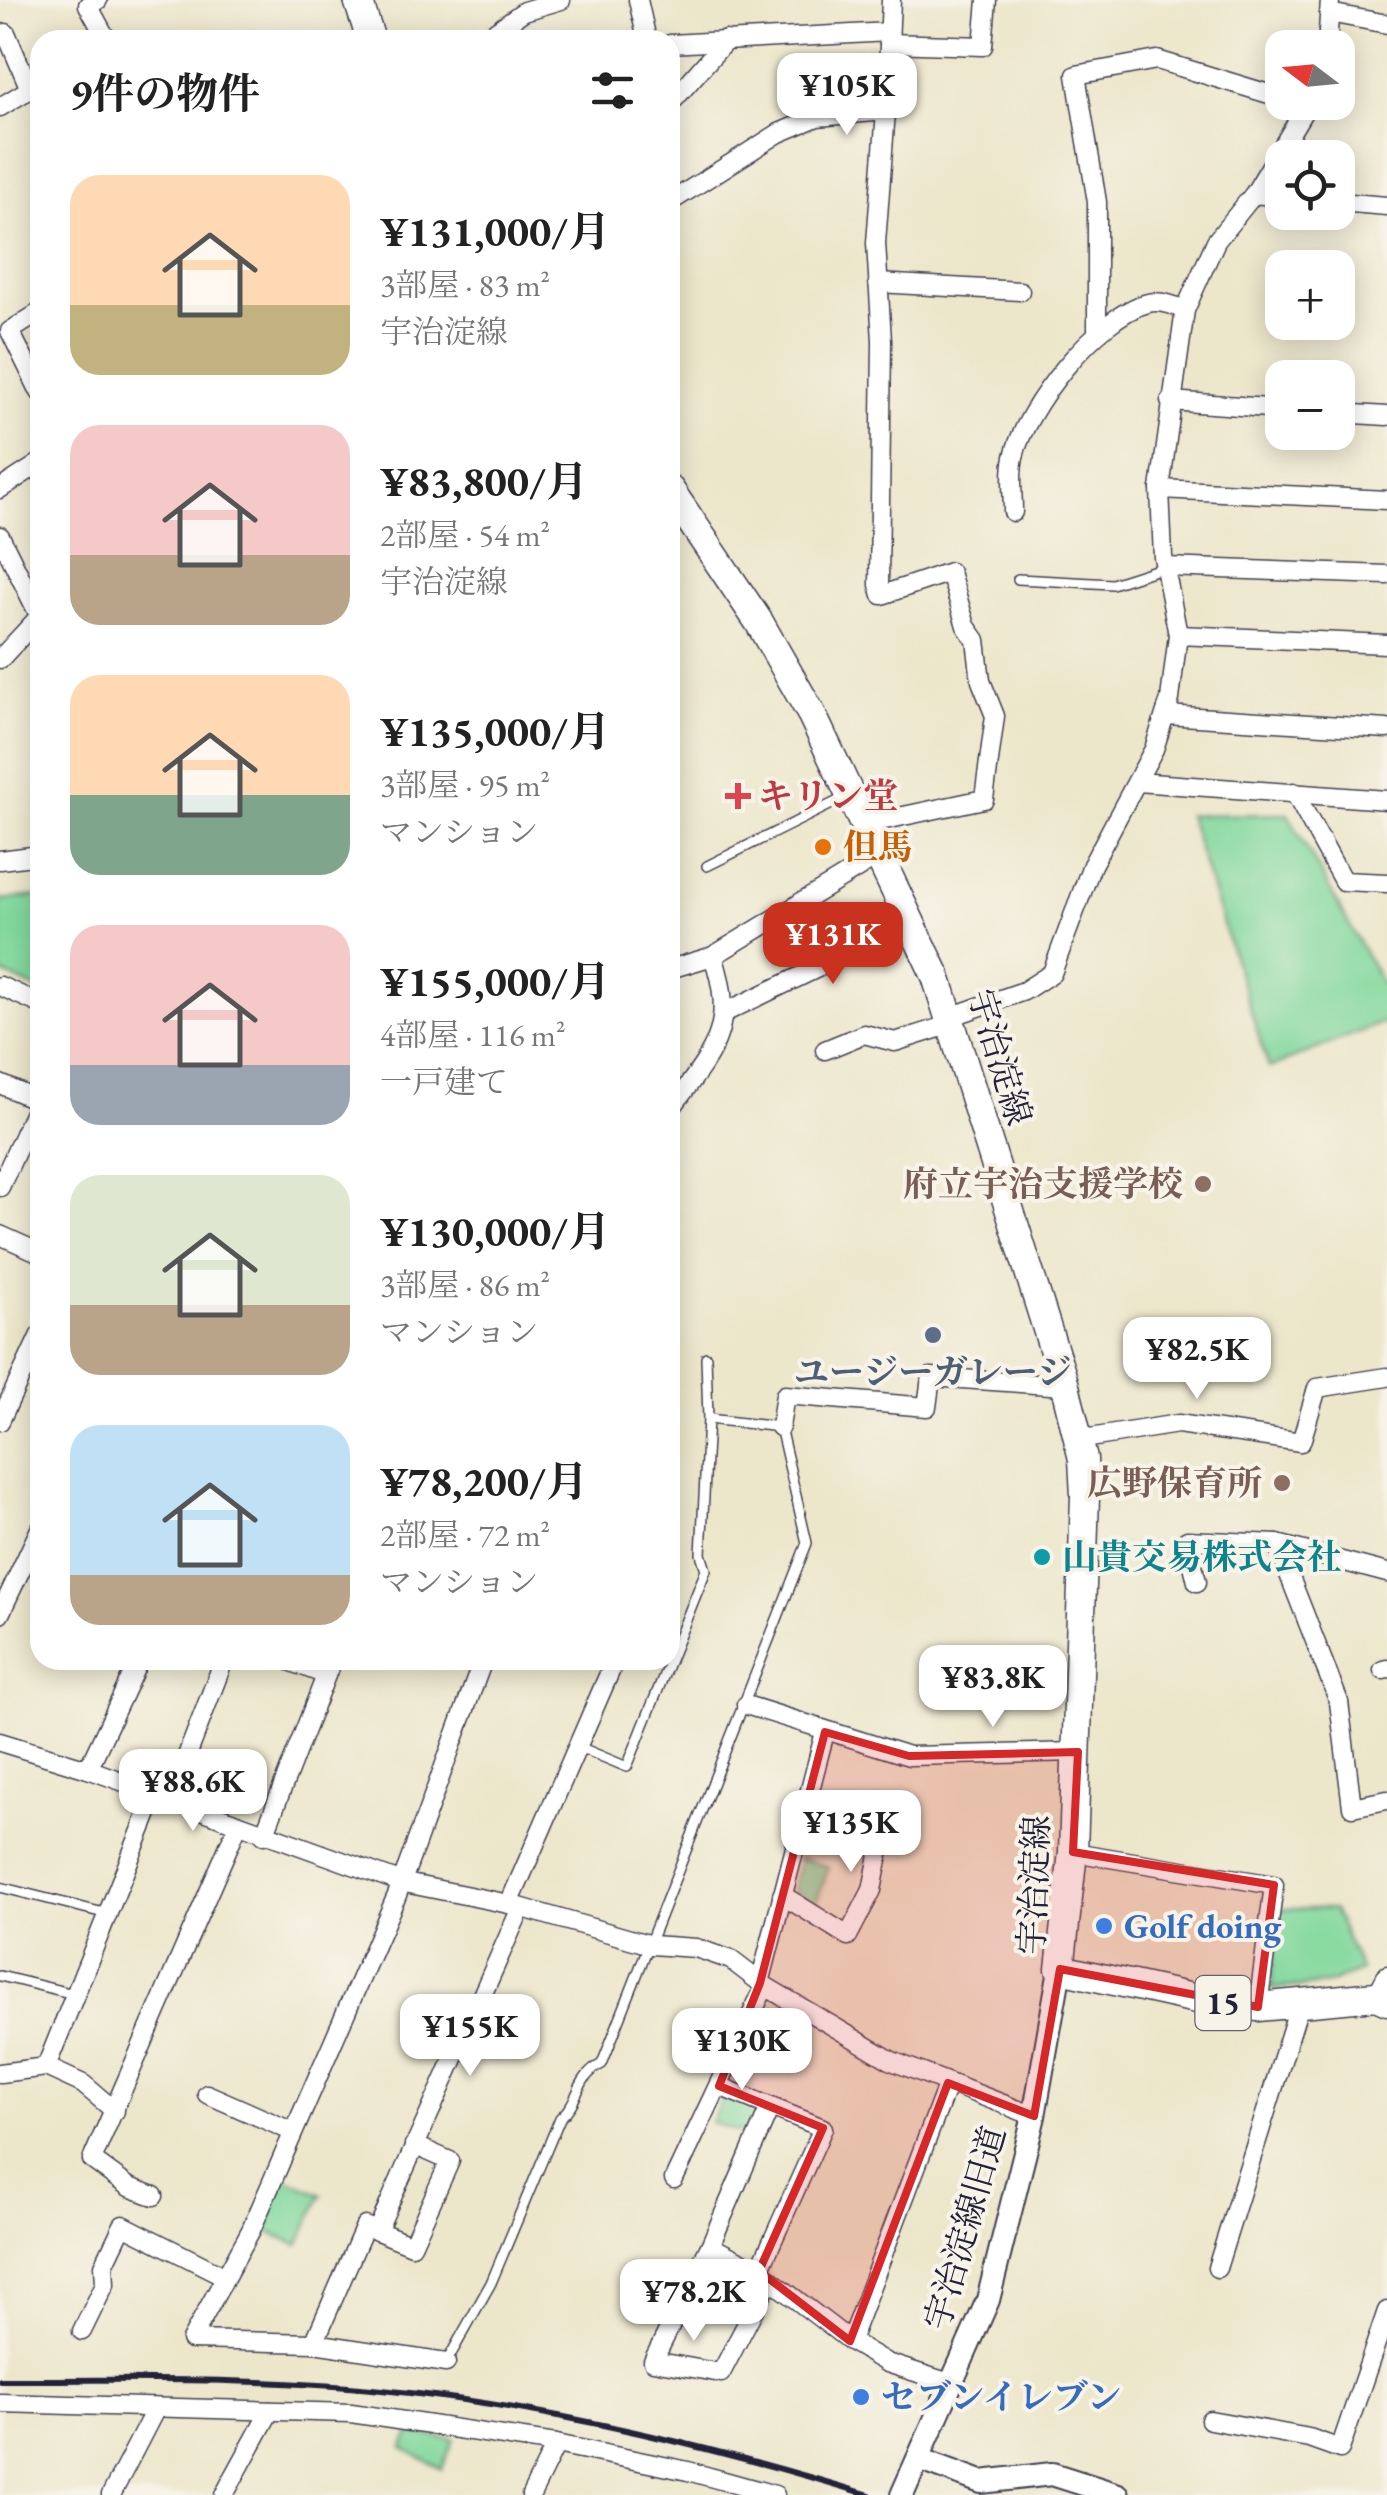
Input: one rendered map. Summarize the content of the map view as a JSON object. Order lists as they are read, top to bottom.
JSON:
{
  "streets": {
    "main road": ["宇治淀線", "15"],
    "street": ["宇治淀線旧道"]
  },
  "crossings": [
    ["宇治淀線", "宇治淀線旧道"]
  ],
  "places": {
    "health": ["キリン堂"],
    "other": [
      "但馬",
      "府立宇治支援学校",
      "ユージーガレージ",
      "広野保育所",
      "山貴交易株式会社",
      "Golf doing",
      "セブンイレブン"
    ]
  },
  "north": "left",
  "page": {
    "map_buttons": ["+", "−"],
    "heading": "9件の物件",
    "price": [
      "¥105K",
      "¥131K",
      "¥82.5K",
      "¥83.8K",
      "¥88.6K",
      "¥135K",
      "¥155K",
      "¥130K",
      "¥78.2K"
    ],
    "list": [
      {
        "name": "¥131,000/月",
        "note": "3部屋 · 83 m² · 宇治淀線"
      },
      {
        "name": "¥83,800/月",
        "note": "2部屋 · 54 m² · 宇治淀線"
      },
      {
        "name": "¥135,000/月",
        "note": "3部屋 · 95 m² · マンション"
      },
      {
        "name": "¥155,000/月",
        "note": "4部屋 · 116 m² · 一戸建て"
      },
      {
        "name": "¥130,000/月",
        "note": "3部屋 · 86 m² · マンション"
      },
      {
        "name": "¥78,200/月",
        "note": "2部屋 · 72 m² · マンション"
      }
    ]
  }
}
